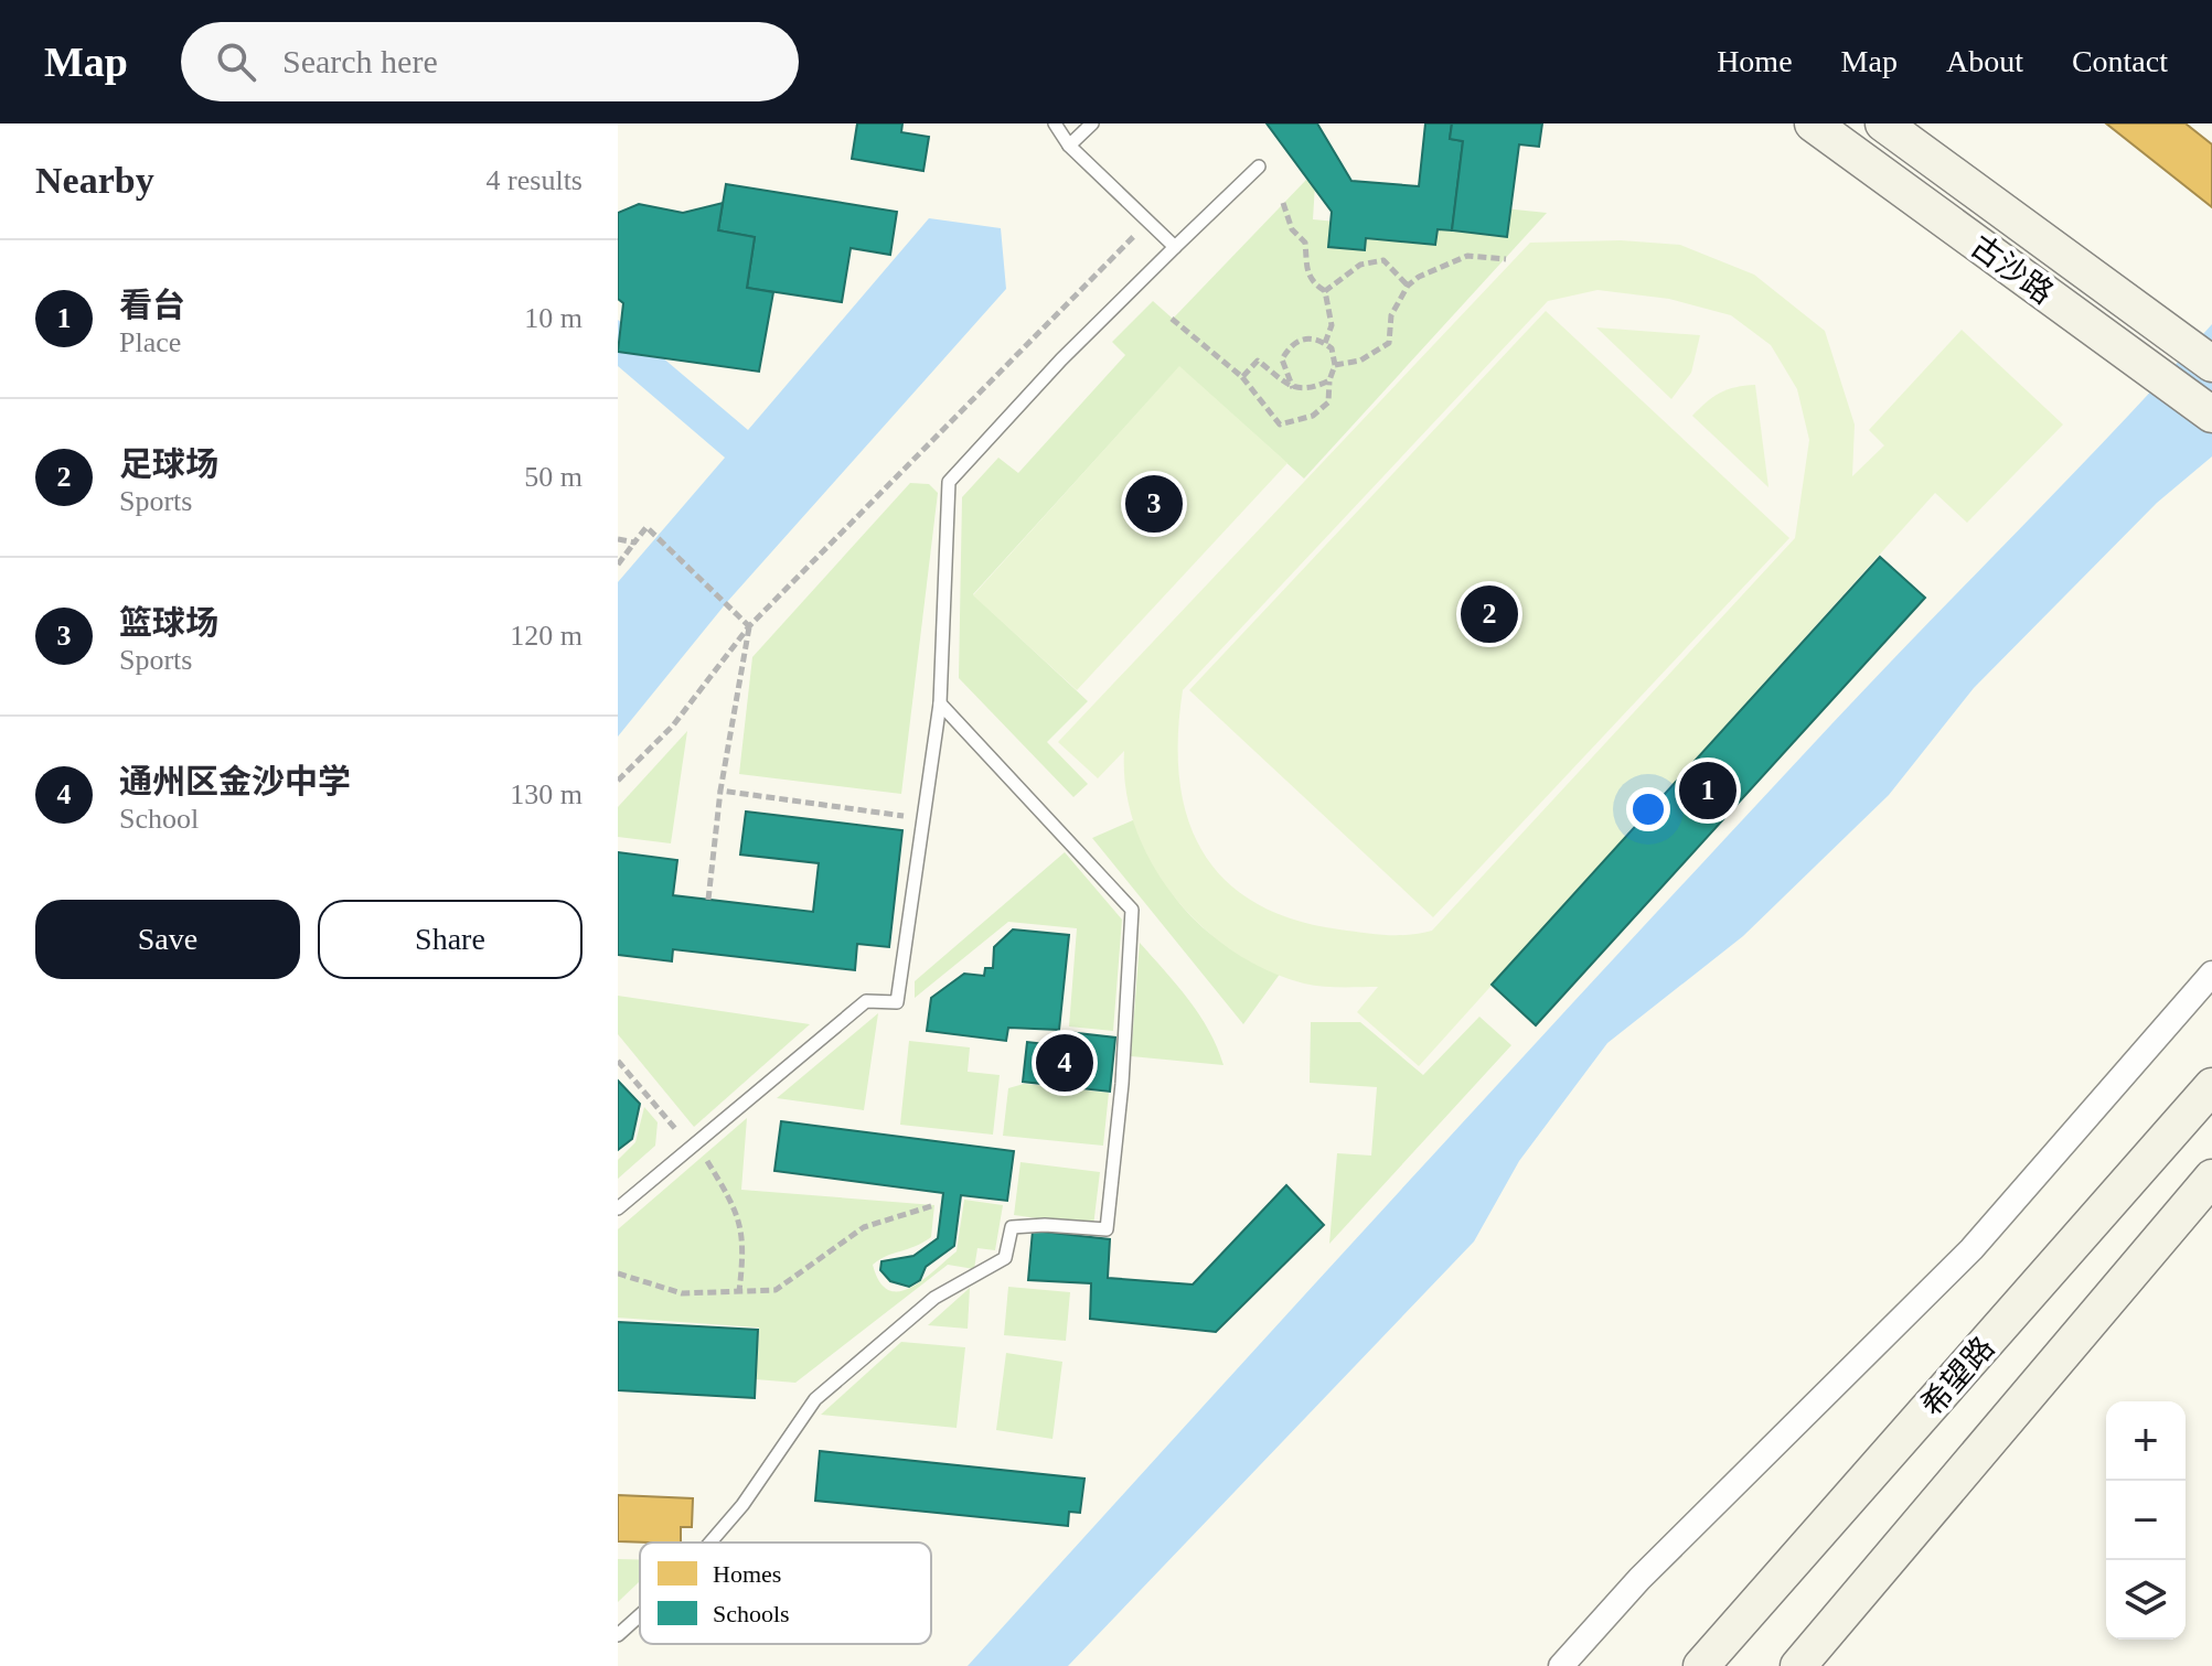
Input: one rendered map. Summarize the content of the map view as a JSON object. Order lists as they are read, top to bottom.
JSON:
{
  "streets": {
    "main road": ["古沙路", "希望路"]
  },
  "legend": ["Homes", "Schools"],
  "page": {
    "header": "Map",
    "search": "Search here",
    "nav": [
      "Home",
      "Map",
      "About",
      "Contact"
    ],
    "heading": ["Nearby", "4 results"],
    "list": [
      {
        "mark": "1",
        "name": "看台",
        "note": "Place",
        "value": "10 m"
      },
      {
        "mark": "2",
        "name": "足球场",
        "note": "Sports",
        "value": "50 m"
      },
      {
        "mark": "3",
        "name": "篮球场",
        "note": "Sports",
        "value": "120 m"
      },
      {
        "mark": "4",
        "name": "通州区金沙中学",
        "note": "School",
        "value": "130 m"
      }
    ],
    "pins": [
      "3",
      "2",
      "1",
      "4"
    ],
    "buttons": ["Save", "Share"],
    "map_buttons": ["+", "−"]
  }
}
